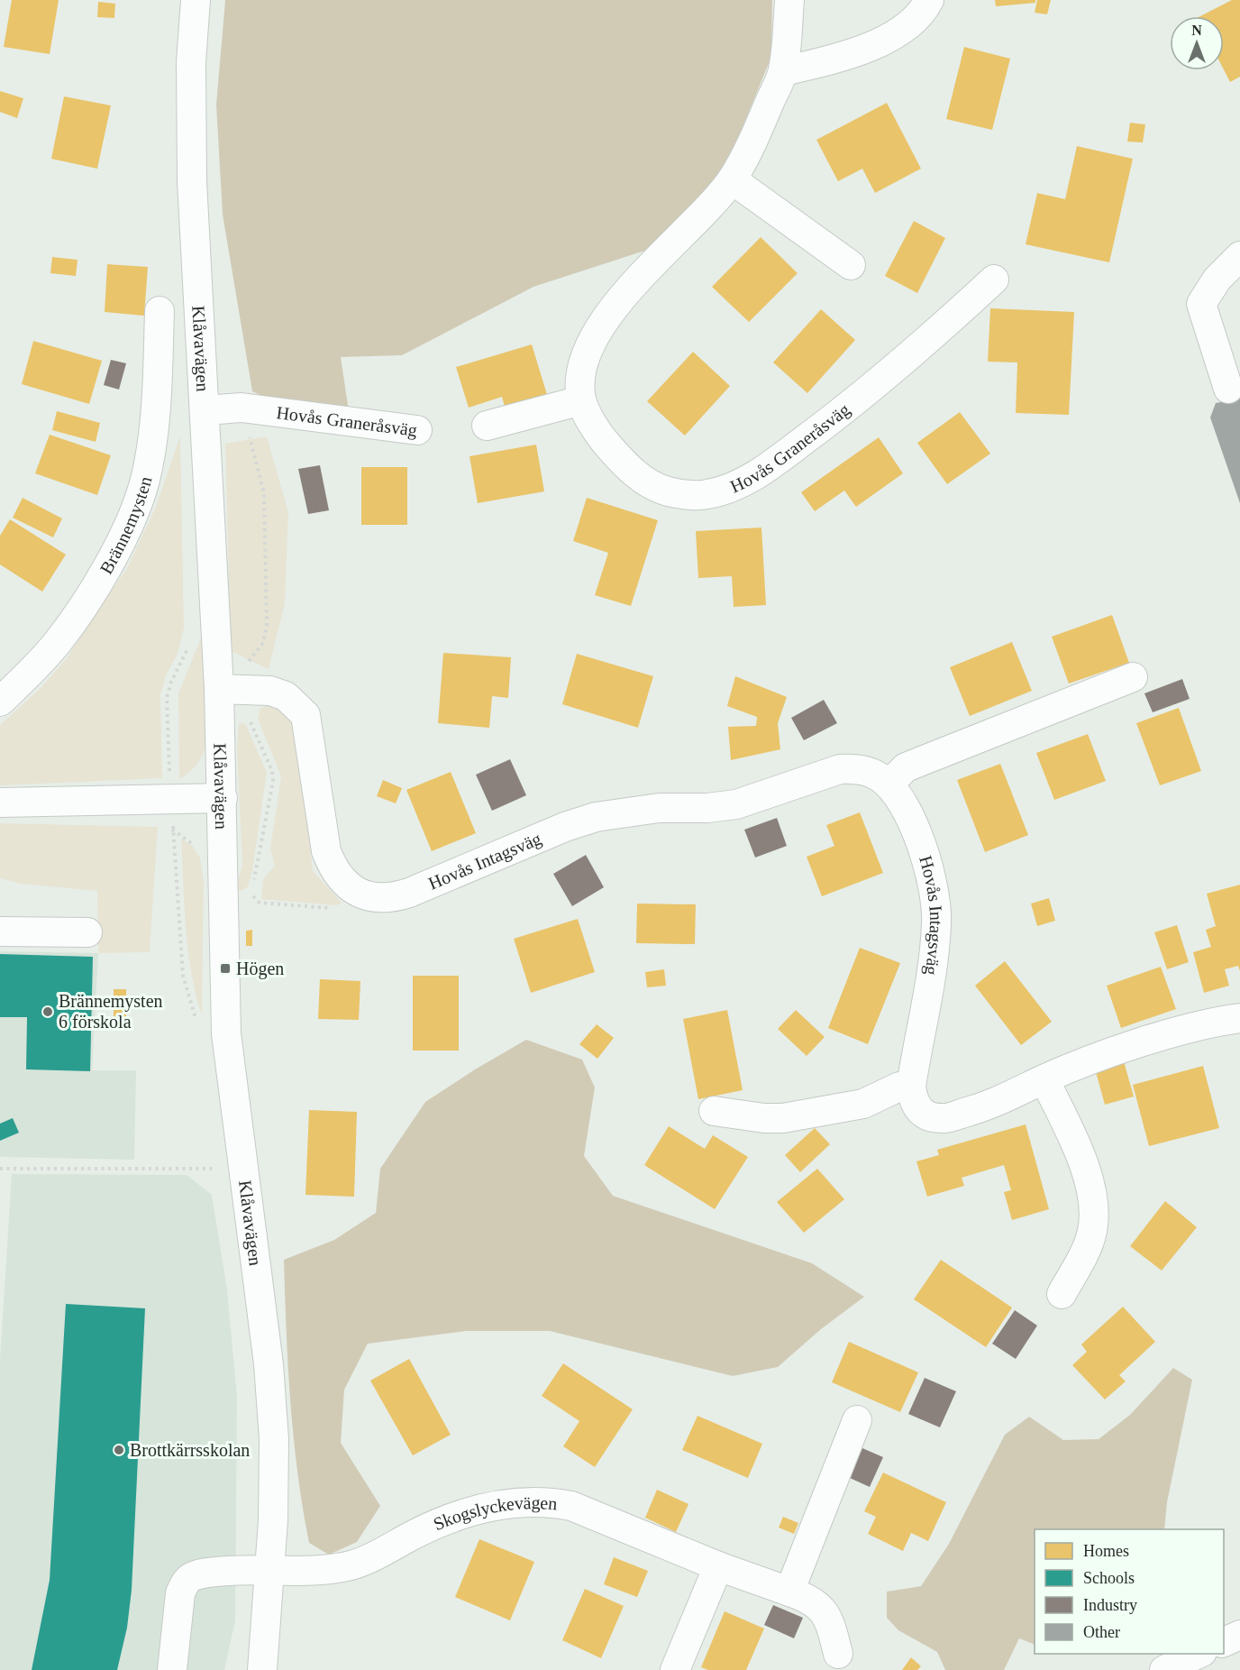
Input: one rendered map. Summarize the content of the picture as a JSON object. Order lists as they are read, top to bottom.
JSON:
{
  "streets": {
    "street": [
      "Klåvavägen",
      "Hovås Graneråsväg",
      "Brännemysten",
      "Hovås Intagsväg",
      "Skogslyckevägen"
    ]
  },
  "crossings": [
    ["Klåvavägen", "Hovås Graneråsväg"],
    ["Klåvavägen", "Hovås Intagsväg"],
    ["Klåvavägen", "Skogslyckevägen"]
  ],
  "places": {
    "transit": ["Högen"],
    "other": ["Brännemysten 6 förskola", "Brottkärrsskolan"]
  },
  "legend": [
    "Homes",
    "Schools",
    "Industry",
    "Other"
  ],
  "north": "top"
}
